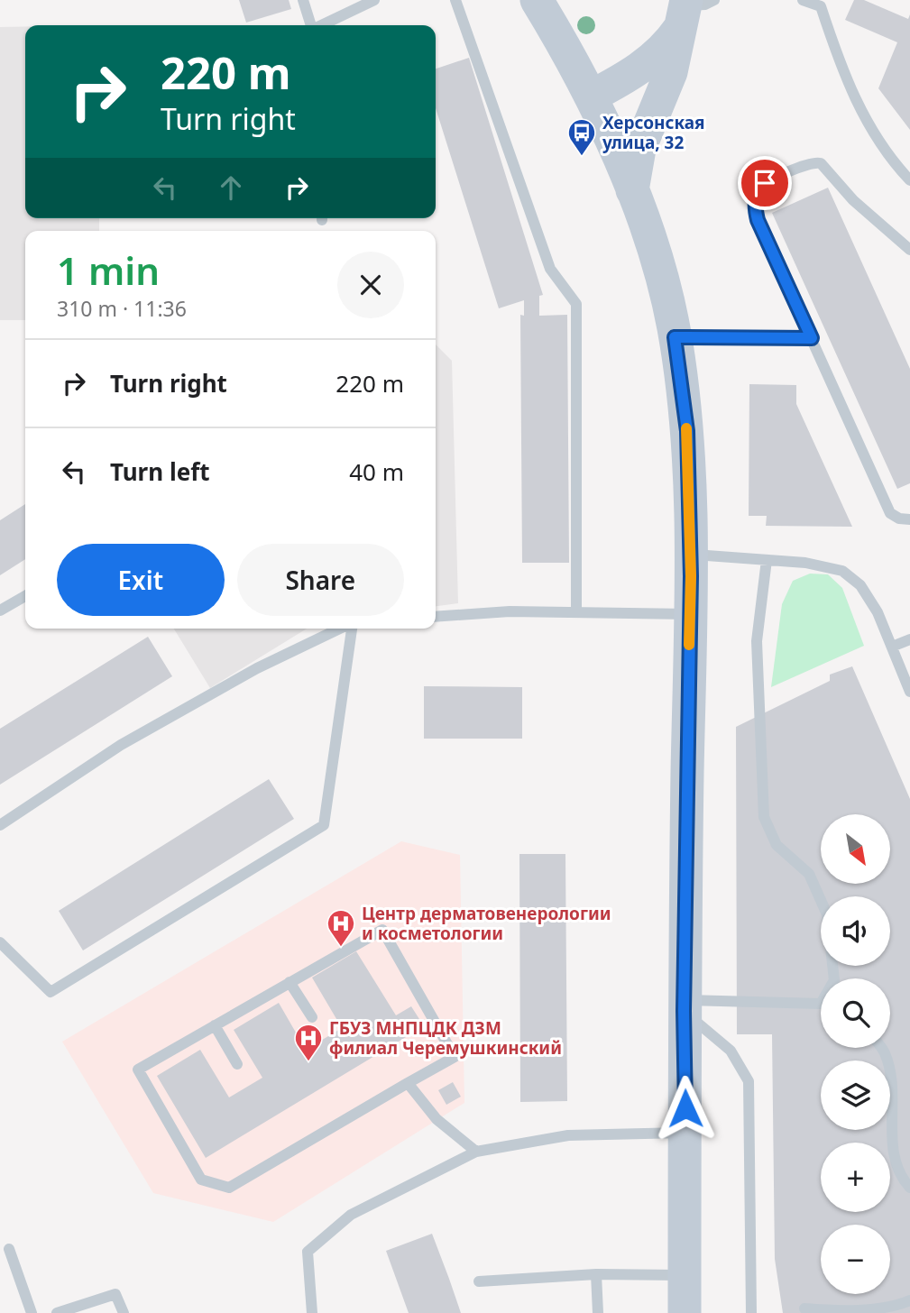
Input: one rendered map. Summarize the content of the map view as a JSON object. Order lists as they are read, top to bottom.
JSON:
{
  "places": {
    "bus stop": ["Херсонская улица, 32"],
    "hospital": ["Центр дерматовенерологии и косметологии", "ГБУЗ МНПЦДК ДЗМ филиал Черемушкинский"]
  },
  "north": "bottom right",
  "page": {
    "turn": ["220 m", "Turn right"],
    "heading": ["1 min", "310 m · 11:36"],
    "list": [
      {
        "name": "Turn right",
        "value": "220 m"
      },
      {
        "name": "Turn left",
        "value": "40 m"
      }
    ],
    "buttons": ["Exit", "Share"],
    "map_buttons": ["+", "−"]
  }
}
